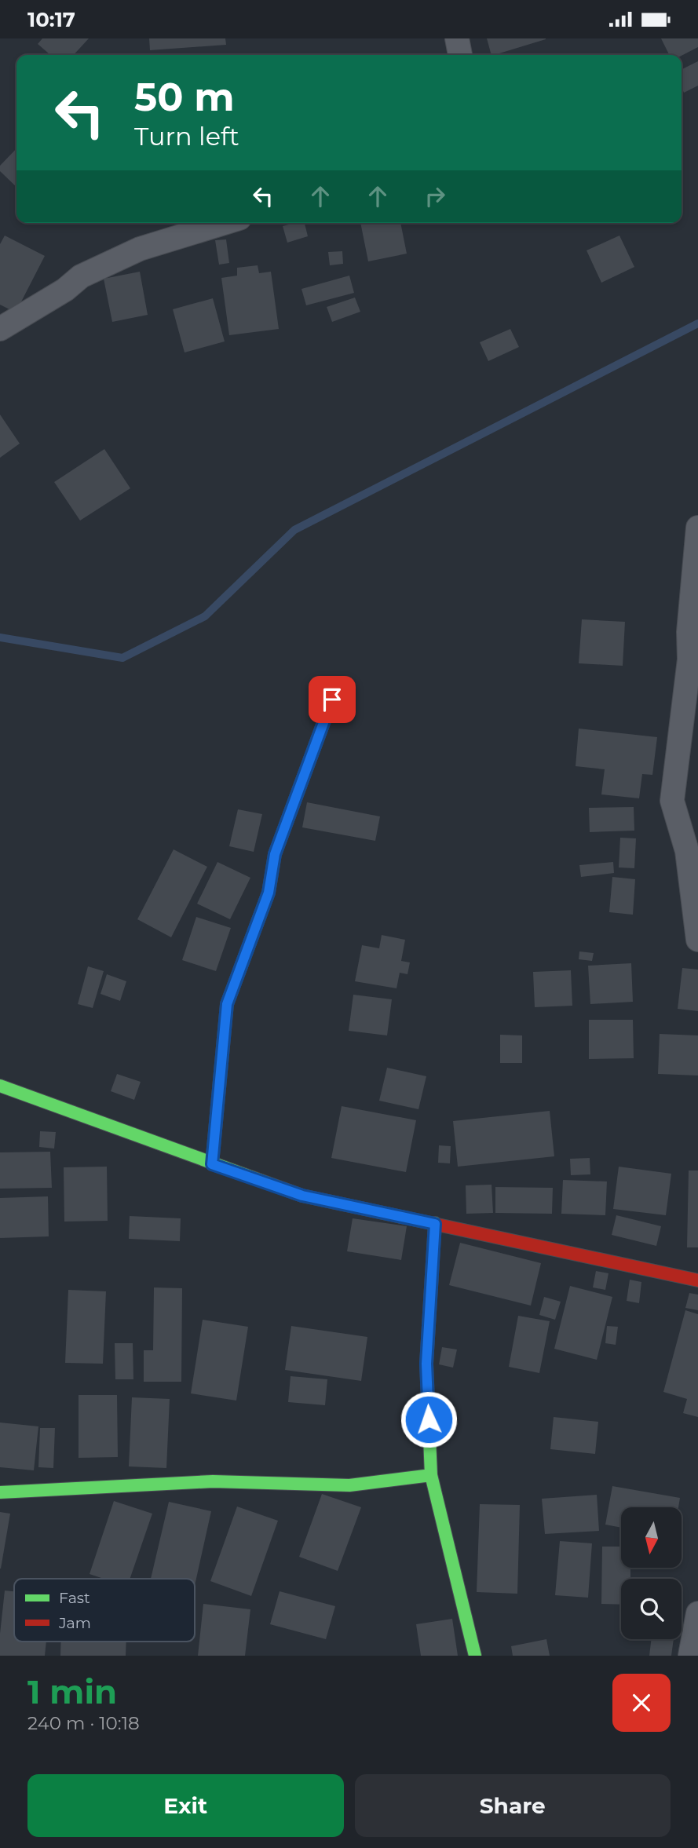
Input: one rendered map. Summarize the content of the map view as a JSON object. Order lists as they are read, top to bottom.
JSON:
{
  "legend": ["Fast", "Jam"],
  "north": "bottom",
  "page": {
    "status": "10:17",
    "turn": ["50 m", "Turn left"],
    "heading": ["1 min", "240 m · 10:18"],
    "buttons": ["Exit", "Share"]
  }
}
